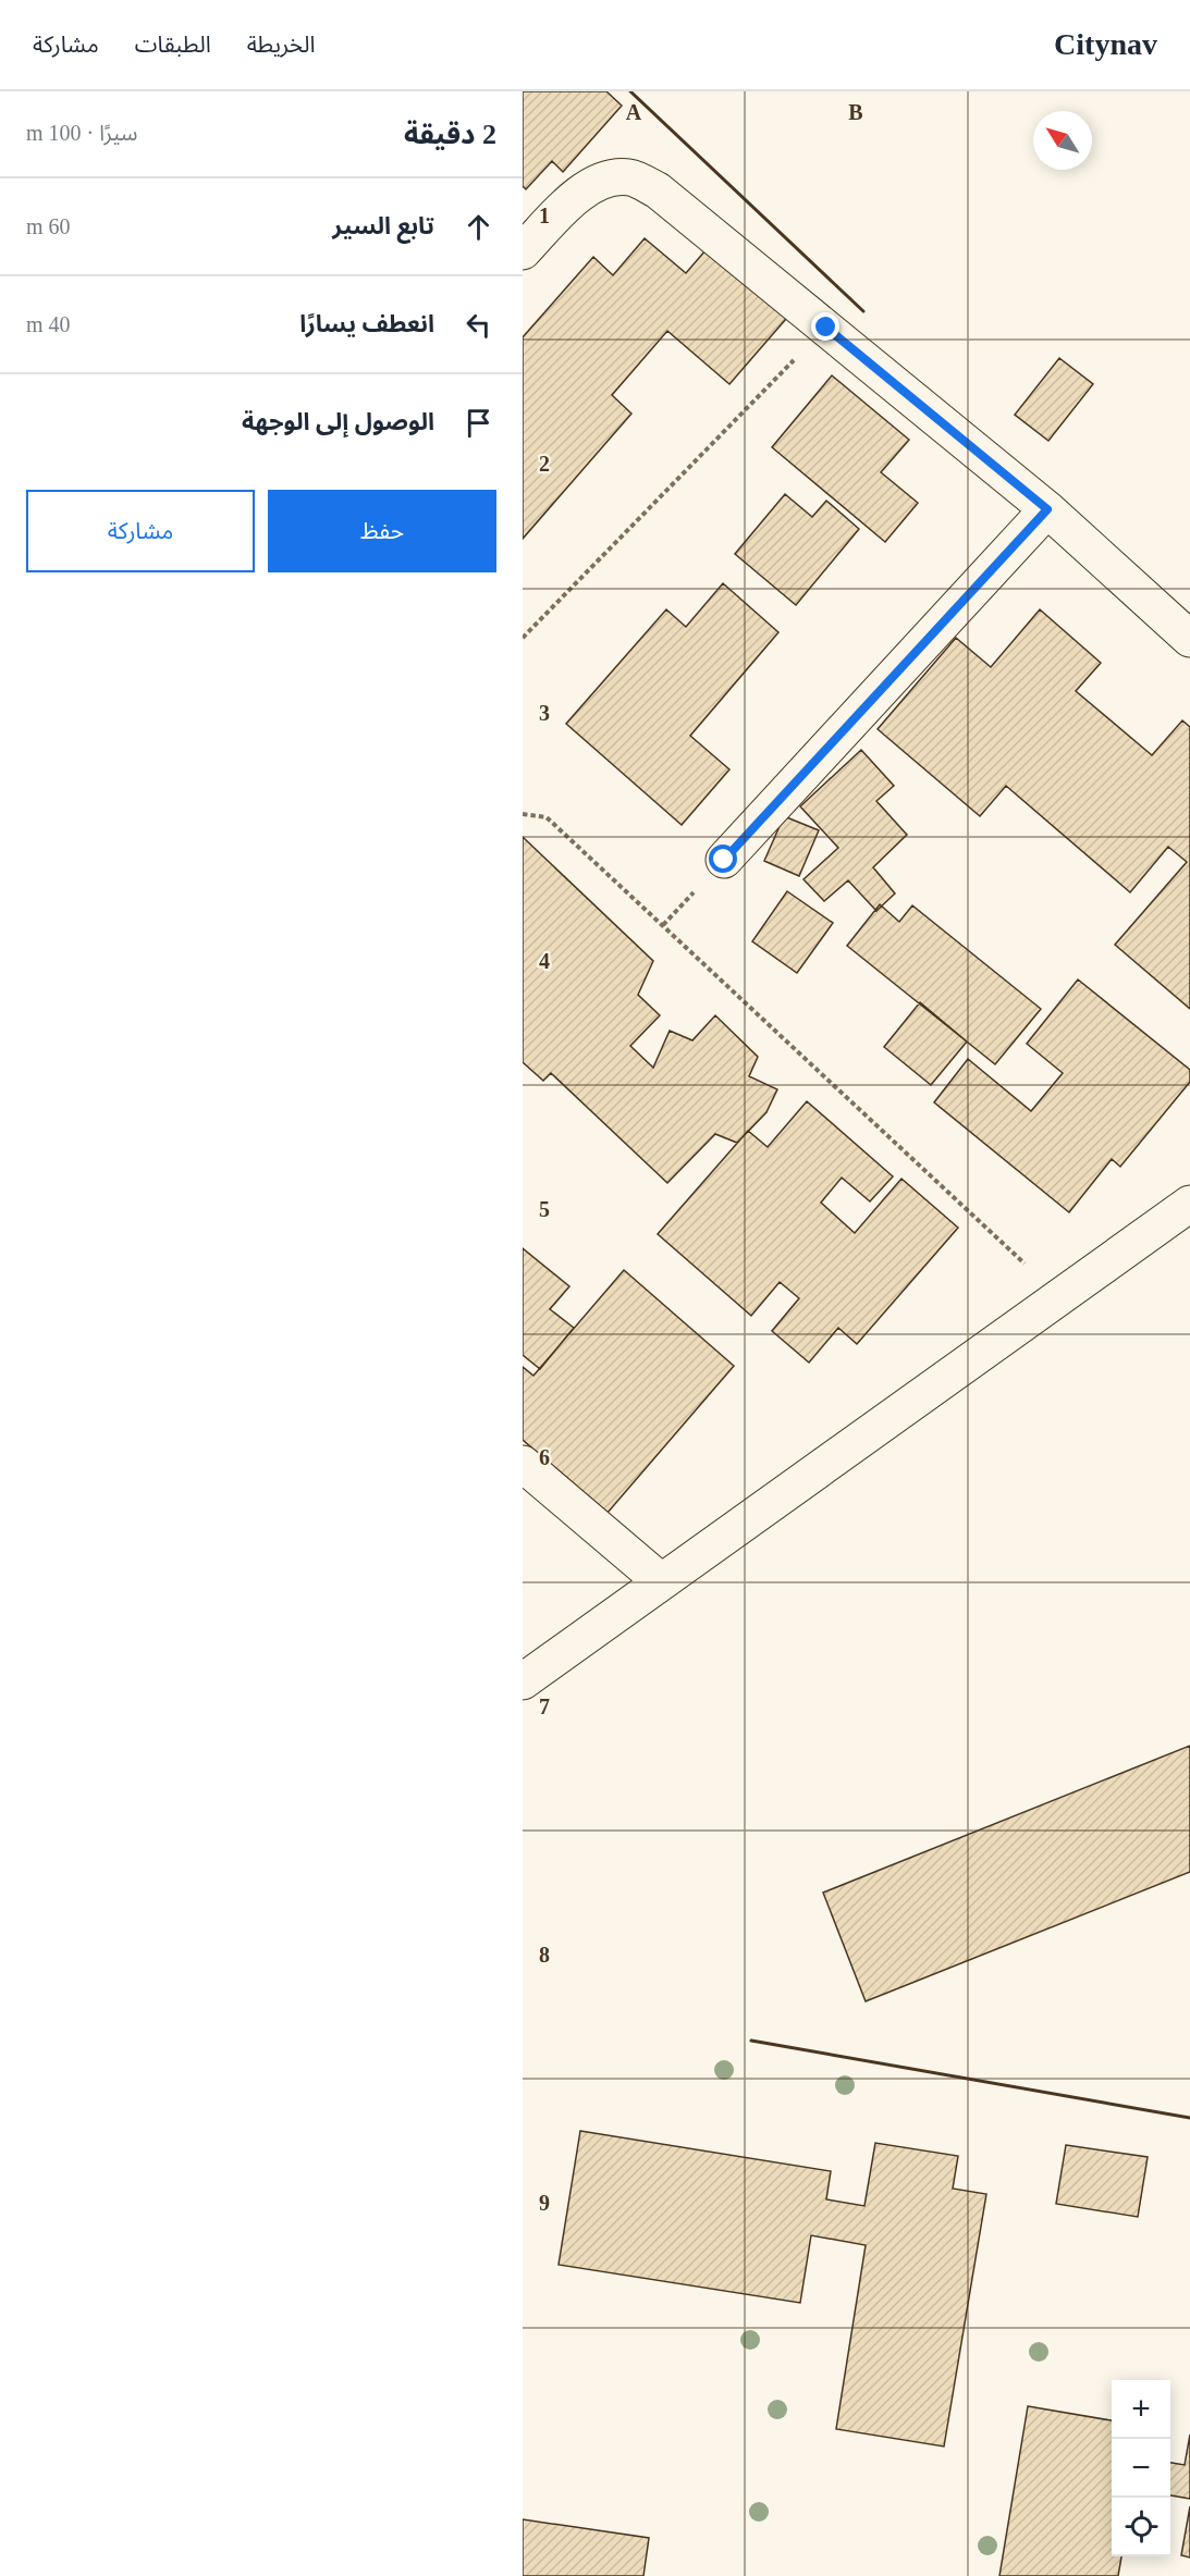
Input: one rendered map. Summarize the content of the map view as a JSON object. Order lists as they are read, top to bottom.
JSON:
{
  "north": "top left",
  "page": {
    "header": "Citynav",
    "nav": ["الخريطة", "الطبقات", "مشاركة"],
    "heading": ["2 دقيقة", "سيرًا · 100 m"],
    "list": [
      ["تابع السير", "60 m"],
      ["انعطف يسارًا", "40 m"],
      "الوصول إلى الوجهة"
    ],
    "buttons": ["حفظ", "مشاركة"],
    "map_buttons": ["+", "−"]
  },
  "grid": {
    "columns": ["A", "B"],
    "rows": [
      "1",
      "2",
      "3",
      "4",
      "5",
      "6",
      "7",
      "8",
      "9"
    ]
  }
}
